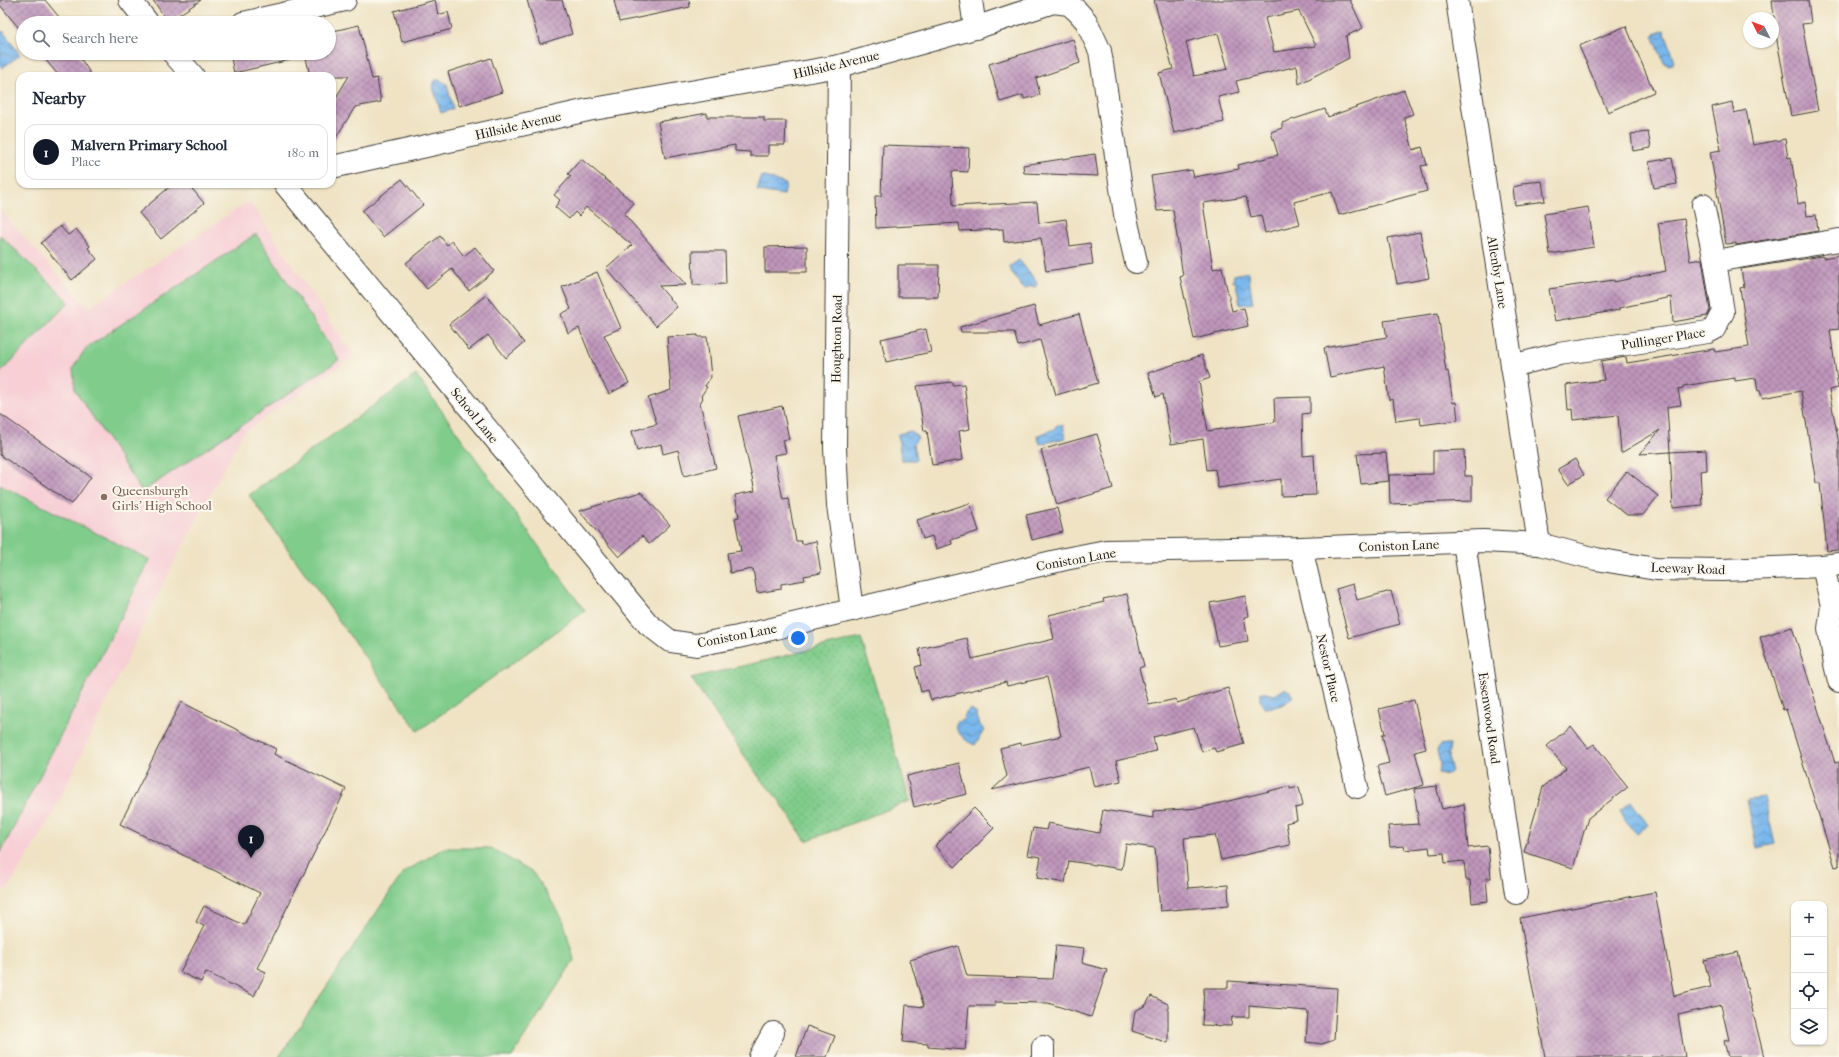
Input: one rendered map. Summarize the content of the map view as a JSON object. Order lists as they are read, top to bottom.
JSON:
{
  "streets": {
    "street": [
      "Hillside Avenue",
      "Allenby Lane",
      "Pullinger Place",
      "Houghton Road",
      "School Lane",
      "Coniston Lane",
      "Leeway Road",
      "Nestor Place",
      "Essenwood Road"
    ]
  },
  "crossings": [
    ["Hillside Avenue", "Houghton Road"],
    ["Allenby Lane", "Pullinger Place"],
    ["Allenby Lane", "Coniston Lane"],
    ["Allenby Lane", "Leeway Road"],
    ["Houghton Road", "Coniston Lane"],
    ["School Lane", "Coniston Lane"],
    ["Coniston Lane", "Leeway Road"],
    ["Coniston Lane", "Nestor Place"],
    ["Coniston Lane", "Essenwood Road"]
  ],
  "places": ["Queensburgh Girls' High School"],
  "north": "top left",
  "page": {
    "search": "Search here",
    "heading": "Nearby",
    "list": [
      {
        "mark": "1",
        "name": "Malvern Primary School",
        "note": "Place",
        "value": "180 m"
      }
    ],
    "pins": "1",
    "map_buttons": ["+", "−"]
  }
}
